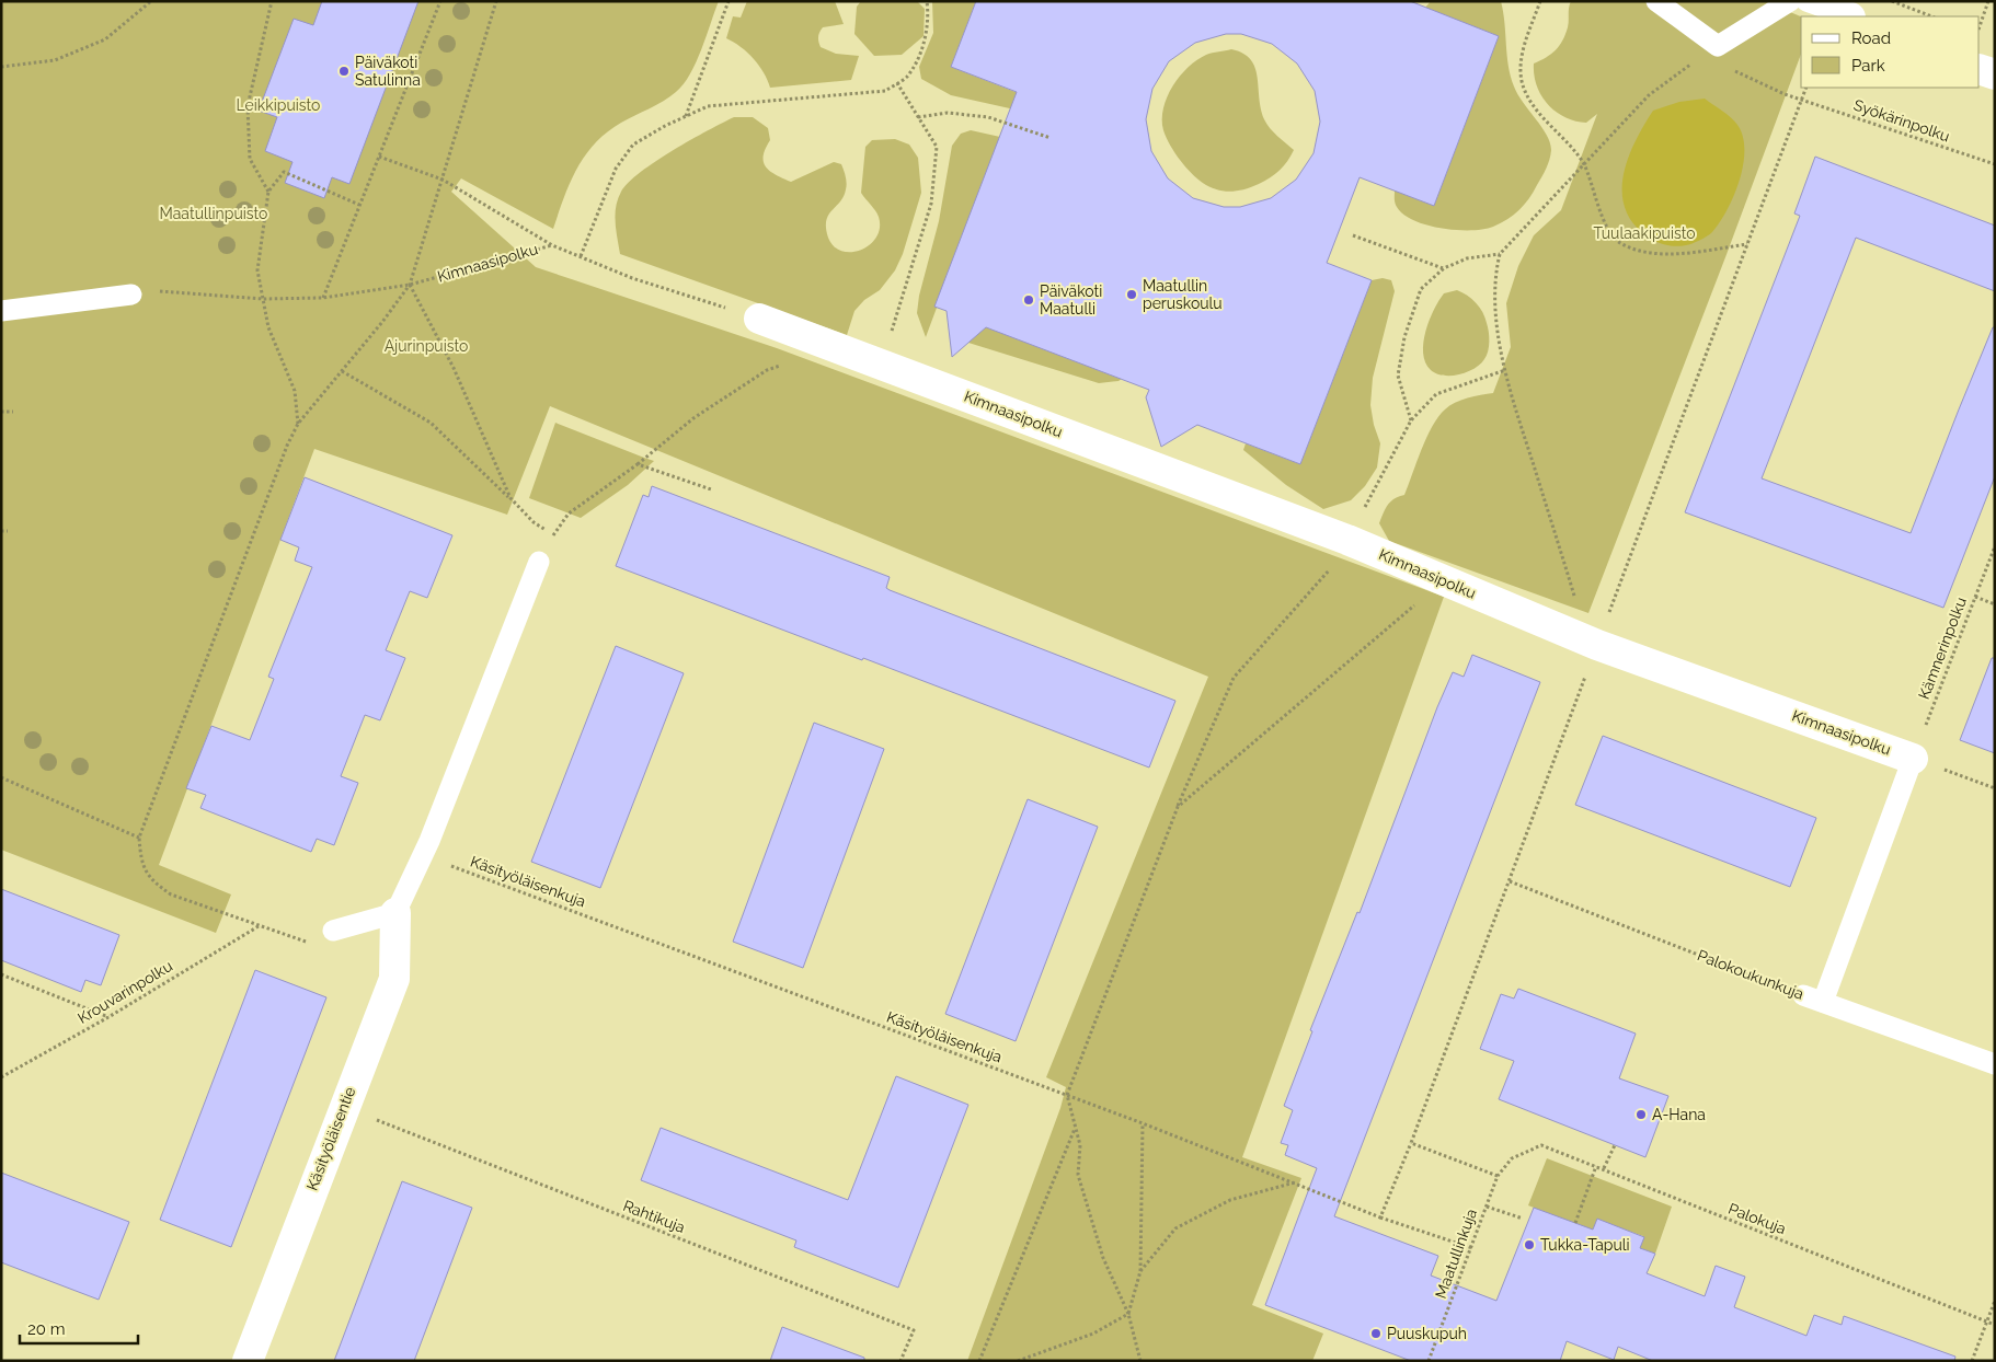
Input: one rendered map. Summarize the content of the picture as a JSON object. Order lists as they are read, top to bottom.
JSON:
{
  "streets": {
    "street": ["Kimnaasipolku", "Käsityöläisentie"],
    "lane": ["Palokoukunkuja"],
    "path": [
      "Syökärinpolku",
      "Kämnerinpolku",
      "Käsityöläisenkuja",
      "Krouvarinpolku",
      "Rahtikuja",
      "Palokuja",
      "Maatullinkuja"
    ]
  },
  "crossings": [
    ["Kimnaasipolku", "Kämnerinpolku"],
    ["Käsityöläisenkuja", "Maatullinkuja"],
    ["Palokuja", "Maatullinkuja"]
  ],
  "parks": [
    "Leikkipuisto",
    "Maatullinpuisto",
    "Tuulaakipuisto",
    "Ajurinpuisto"
  ],
  "places": [
    "Päiväkoti Satulinna",
    "Maatullin peruskoulu",
    "Päiväkoti Maatulli",
    "A-Hana",
    "Tukka-Tapuli",
    "Puuskupuh"
  ],
  "legend": ["Road", "Park"],
  "scale_bar": "20 m"
}
